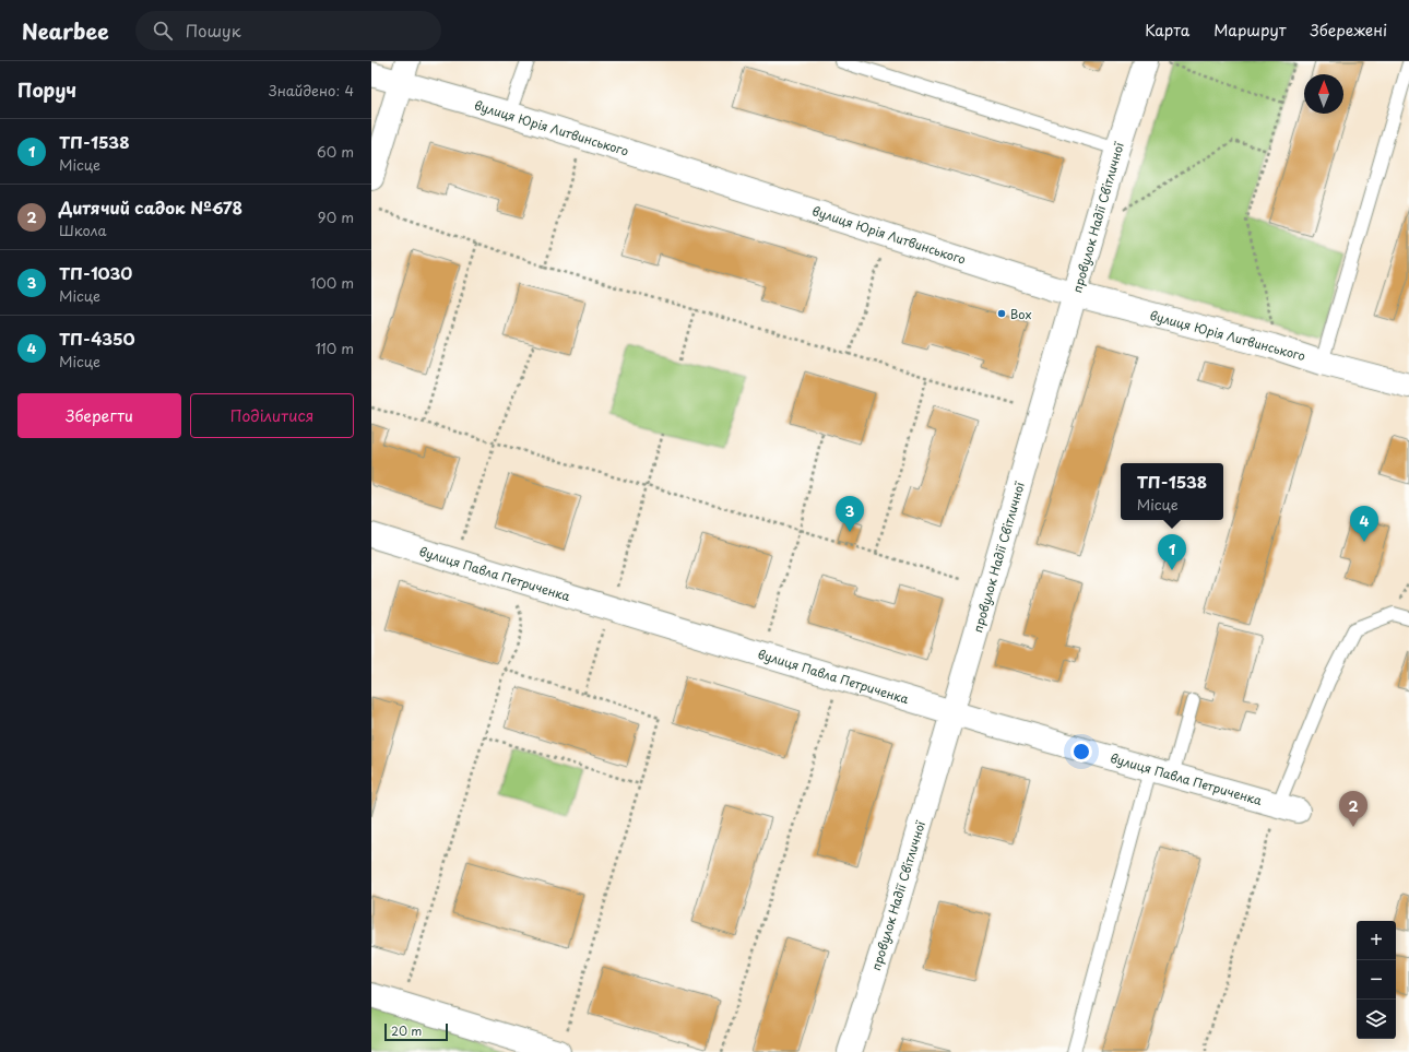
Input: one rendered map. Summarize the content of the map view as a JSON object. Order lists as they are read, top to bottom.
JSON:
{
  "streets": {
    "street": ["вулиця Юрія Литвинського", "провулок Надії Світличної", "вулиця Павла Петриченка"]
  },
  "crossings": [
    ["вулиця Юрія Литвинського", "провулок Надії Світличної"],
    ["провулок Надії Світличної", "вулиця Павла Петриченка"]
  ],
  "places": ["Box"],
  "scale_bar": "20 m",
  "north": "top",
  "page": {
    "header": "Nearbee",
    "search": "Пошук",
    "nav": ["Карта", "Маршрут", "Збережені"],
    "heading": ["Поруч", "Знайдено: 4"],
    "list": [
      {
        "mark": "1",
        "name": "ТП-1538",
        "note": "Місце",
        "value": "60 m"
      },
      {
        "mark": "2",
        "name": "Дитячий садок №678",
        "note": "Школа",
        "value": "90 m"
      },
      {
        "mark": "3",
        "name": "ТП-1030",
        "note": "Місце",
        "value": "100 m"
      },
      {
        "mark": "4",
        "name": "ТП-4350",
        "note": "Місце",
        "value": "110 m"
      }
    ],
    "buttons": ["Зберегти", "Поділитися"],
    "popup": ["ТП-1538", "Місце"],
    "pins": [
      "3",
      "4",
      "1",
      "2"
    ],
    "map_buttons": ["+", "−"],
    "scale": "20 m"
  }
}
